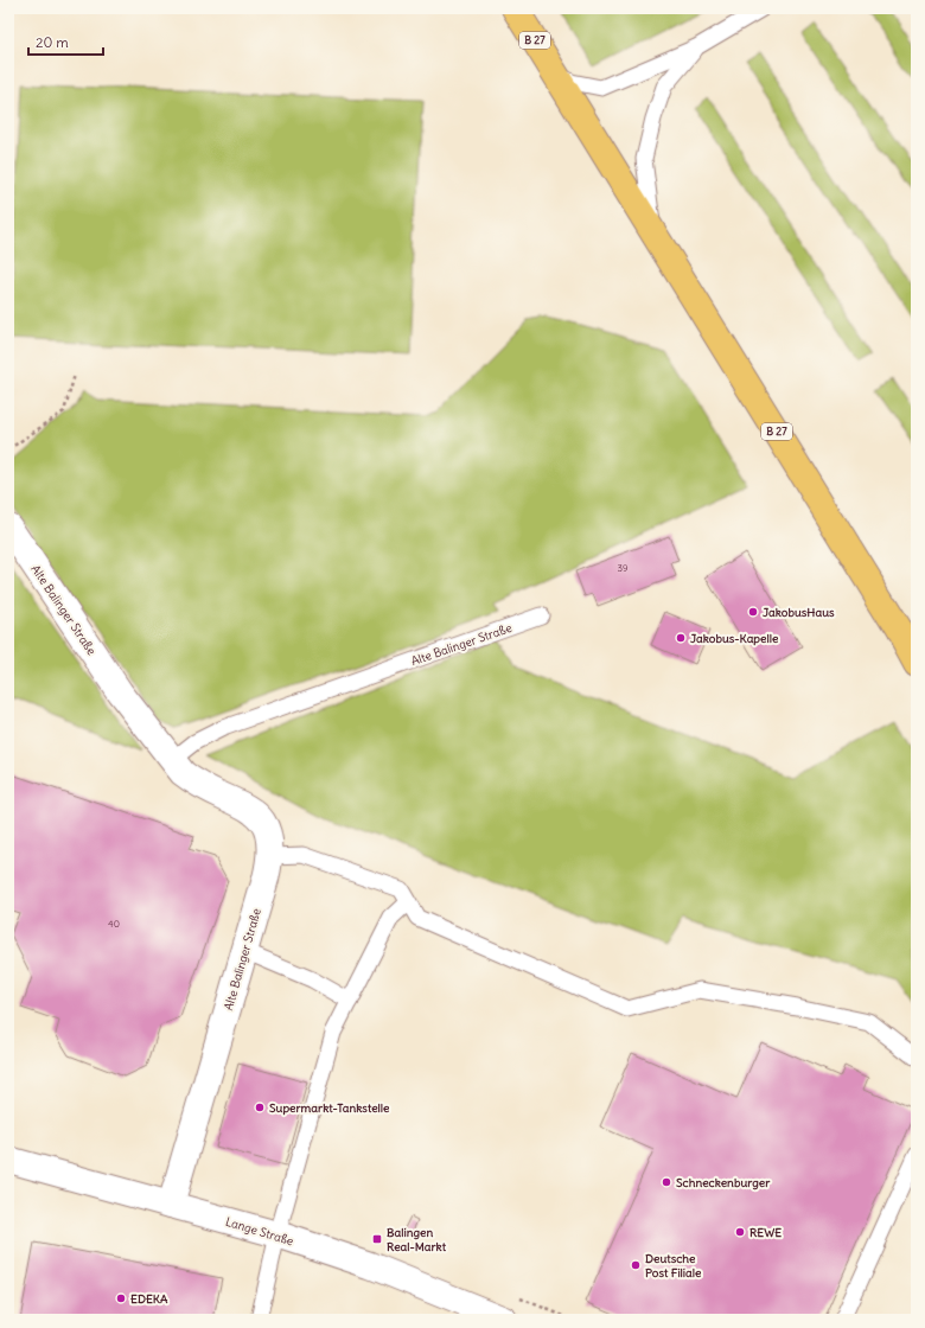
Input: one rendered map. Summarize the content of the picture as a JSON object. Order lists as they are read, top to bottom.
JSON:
{
  "streets": {
    "main road": ["B 27"],
    "street": ["Alte Balinger Straße", "Lange Straße"]
  },
  "crossings": [
    ["Alte Balinger Straße", "Lange Straße"]
  ],
  "places": {
    "other": [
      "JakobusHaus",
      "Jakobus-Kapelle",
      "Supermarkt-Tankstelle",
      "Schneckenburger",
      "REWE",
      "Deutsche Post Filiale",
      "EDEKA"
    ],
    "transit": ["Balingen Real-Markt"]
  },
  "house_numbers": ["39", "40"],
  "scale_bar": "20 m"
}
